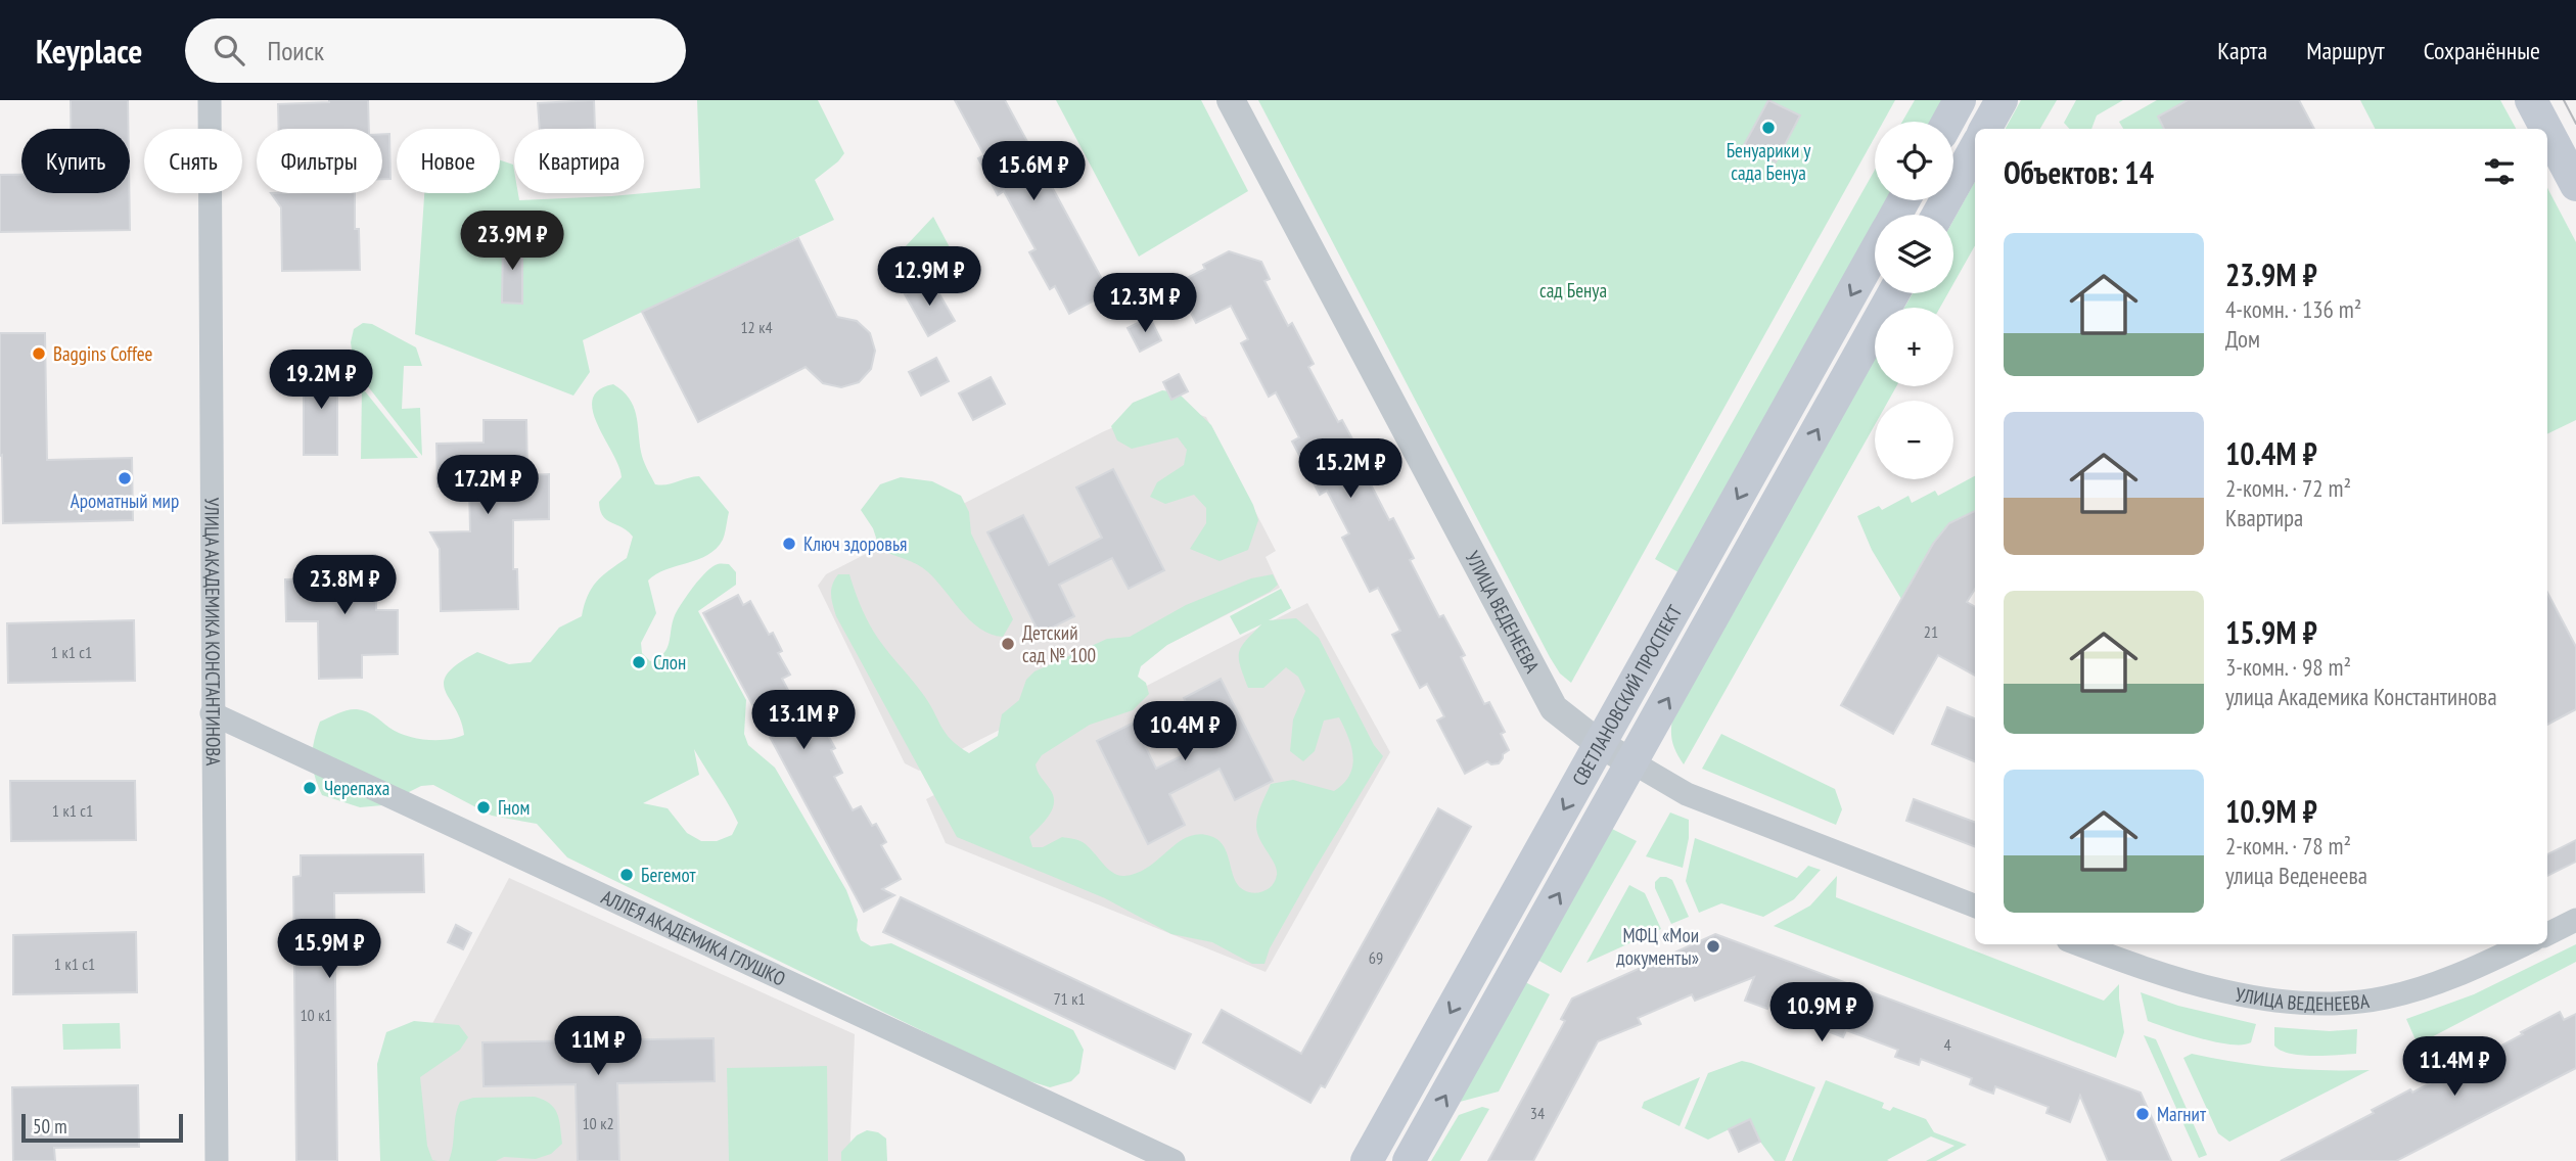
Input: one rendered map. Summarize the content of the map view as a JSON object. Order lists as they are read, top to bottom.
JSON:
{
  "streets": {
    "main road": ["СВЕТЛАНОВСКИЙ ПРОСПЕКТ"],
    "street": ["УЛИЦА ВЕДЕНЕЕВА", "УЛИЦА АКАДЕМИКА КОНСТАНТИНОВА", "АЛЛЕЯ АКАДЕМИКА ГЛУШКО"]
  },
  "crossings": [
    ["УЛИЦА ВЕДЕНЕЕВА", "СВЕТЛАНОВСКИЙ ПРОСПЕКТ"],
    ["УЛИЦА АКАДЕМИКА КОНСТАНТИНОВА", "АЛЛЕЯ АКАДЕМИКА ГЛУШКО"]
  ],
  "parks": ["сад Бенуа"],
  "places": [
    "Бенуарики у сада Бенуа",
    "Baggins Coffee",
    "Ароматный мир",
    "Ключ здоровья",
    "Детский сад № 100",
    "Слон",
    "Черепаха",
    "Гном",
    "Бегемот",
    "МФЦ «Мои документы»",
    "Магнит"
  ],
  "house_numbers": [
    "12 к4",
    "21",
    "1 к1 с1",
    "1 к1 с1",
    "69",
    "1 к1 с1",
    "71 к1",
    "10 к1",
    "4",
    "34",
    "10 к2"
  ],
  "scale_bar": "50 m",
  "page": {
    "header": "Keyplace",
    "search": "Поиск",
    "nav": ["Карта", "Маршрут", "Сохранённые"],
    "map_buttons": ["+", "−"],
    "chip": [
      "Купить",
      "Снять",
      "Фильтры",
      "Новое",
      "Квартира"
    ],
    "heading": "Объектов: 14",
    "price": [
      "15.6M ₽",
      "23.9M ₽",
      "12.9M ₽",
      "12.3M ₽",
      "19.2M ₽",
      "15.2M ₽",
      "17.2M ₽",
      "23.8M ₽",
      "13.1M ₽",
      "10.4M ₽",
      "15.9M ₽",
      "10.9M ₽",
      "11M ₽",
      "11.4M ₽"
    ],
    "list": [
      {
        "name": "23.9M ₽",
        "note": "4-комн. · 136 m² · Дом"
      },
      {
        "name": "10.4M ₽",
        "note": "2-комн. · 72 m² · Квартира"
      },
      {
        "name": "15.9M ₽",
        "note": "3-комн. · 98 m² · улица Академика Константинова"
      },
      {
        "name": "10.9M ₽",
        "note": "2-комн. · 78 m² · улица Веденеева"
      }
    ],
    "scale": "50 m"
  }
}
